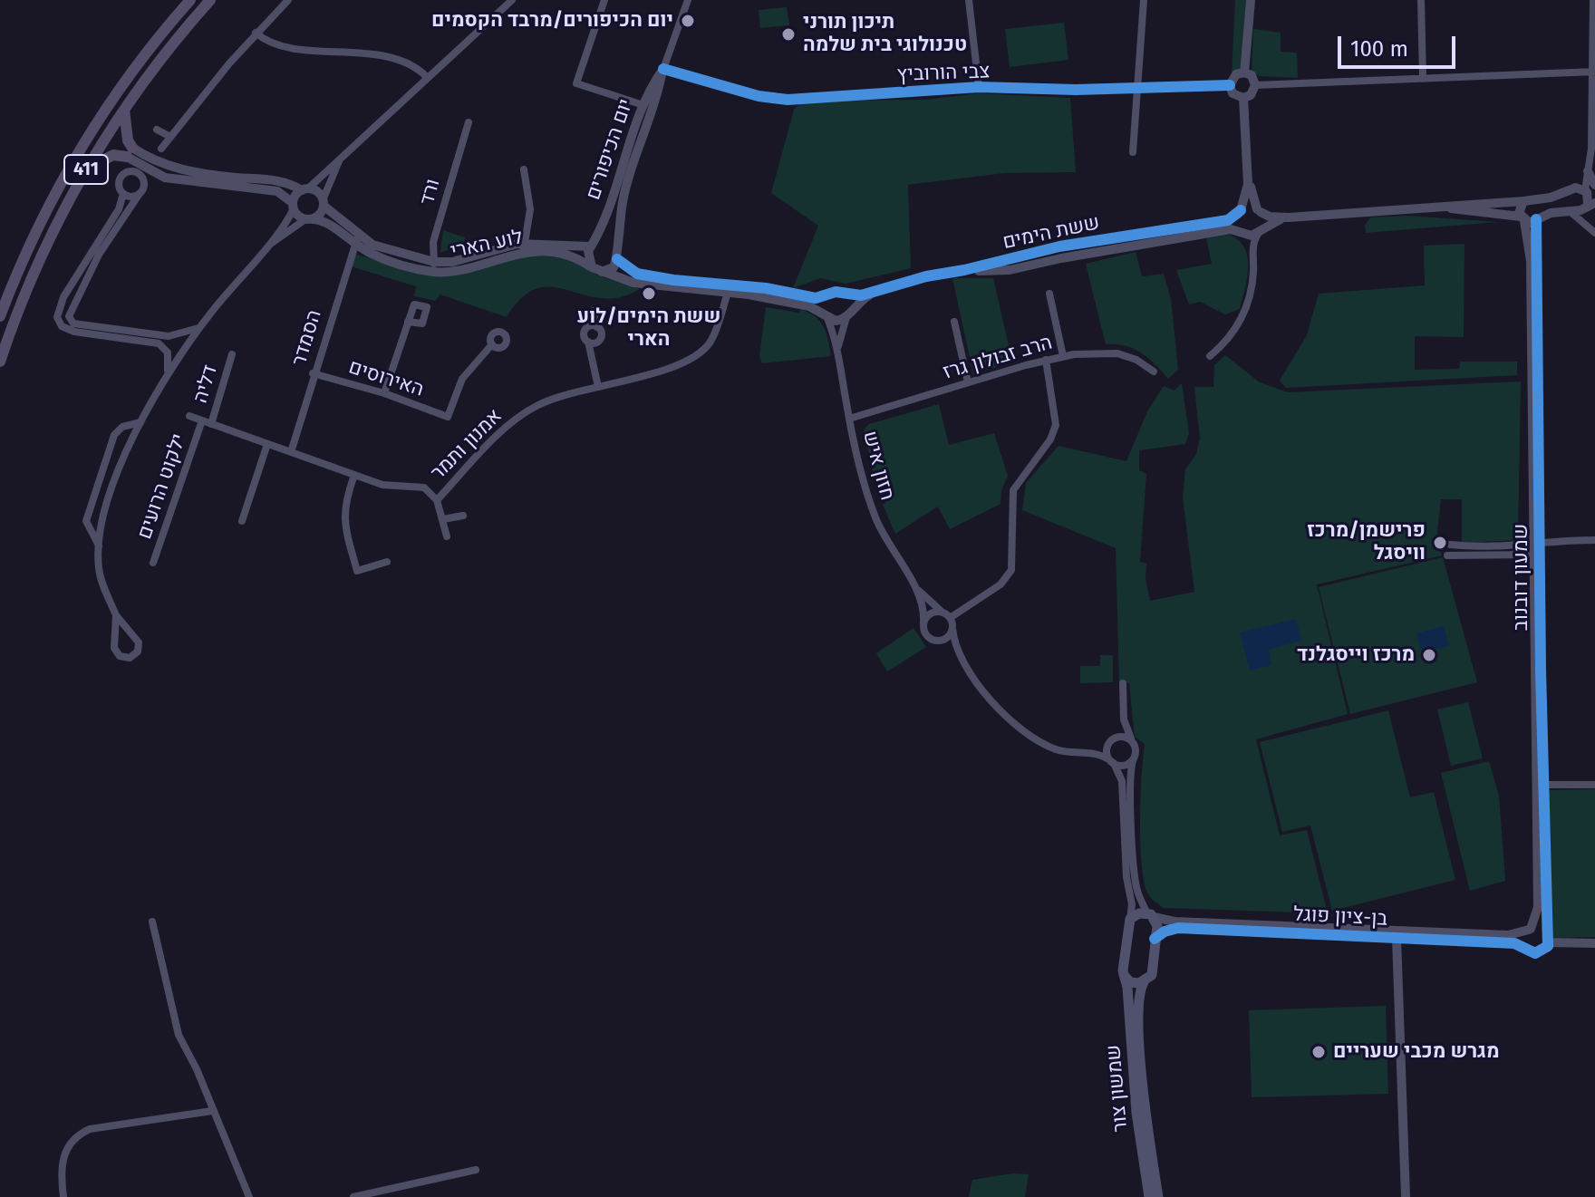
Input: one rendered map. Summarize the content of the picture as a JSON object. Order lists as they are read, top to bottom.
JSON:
{
  "streets": {
    "main road": ["411", "שמשון צור"],
    "street": [
      "צבי הורוביץ",
      "יום הכיפורים",
      "ורד",
      "ששת הימים",
      "לוע הארי",
      "הסמדר",
      "הרב זבולון גרז",
      "האירוסים",
      "דליה",
      "אמנון ותמר",
      "חזון איש",
      "ילקוט הרועים",
      "שמעון דובנוב",
      "בן-ציון פוגל"
    ]
  },
  "crossings": [
    ["צבי הורוביץ", "יום הכיפורים"],
    ["יום הכיפורים", "לוע הארי"],
    ["ורד", "לוע הארי"],
    ["ששת הימים", "חזון איש"],
    ["לוע הארי", "הסמדר"],
    ["הסמדר", "האירוסים"],
    ["הסמדר", "אמנון ותמר"],
    ["הרב זבולון גרז", "חזון איש"],
    ["דליה", "אמנון ותמר"],
    ["אמנון ותמר", "ילקוט הרועים"],
    ["שמעון דובנוב", "בן-ציון פוגל"],
    ["בן-ציון פוגל", "שמשון צור"]
  ],
  "places": [
    "יום הכיפורים/מרבד הקסמים",
    "תיכון תורני טכנולוגי בית שלמה",
    "ששת הימים/לוע הארי",
    "פרישמן/מרכז וויסגל",
    "מרכז וייסגלנד",
    "מגרש מכבי שעריים"
  ],
  "scale_bar": "100 m"
}
